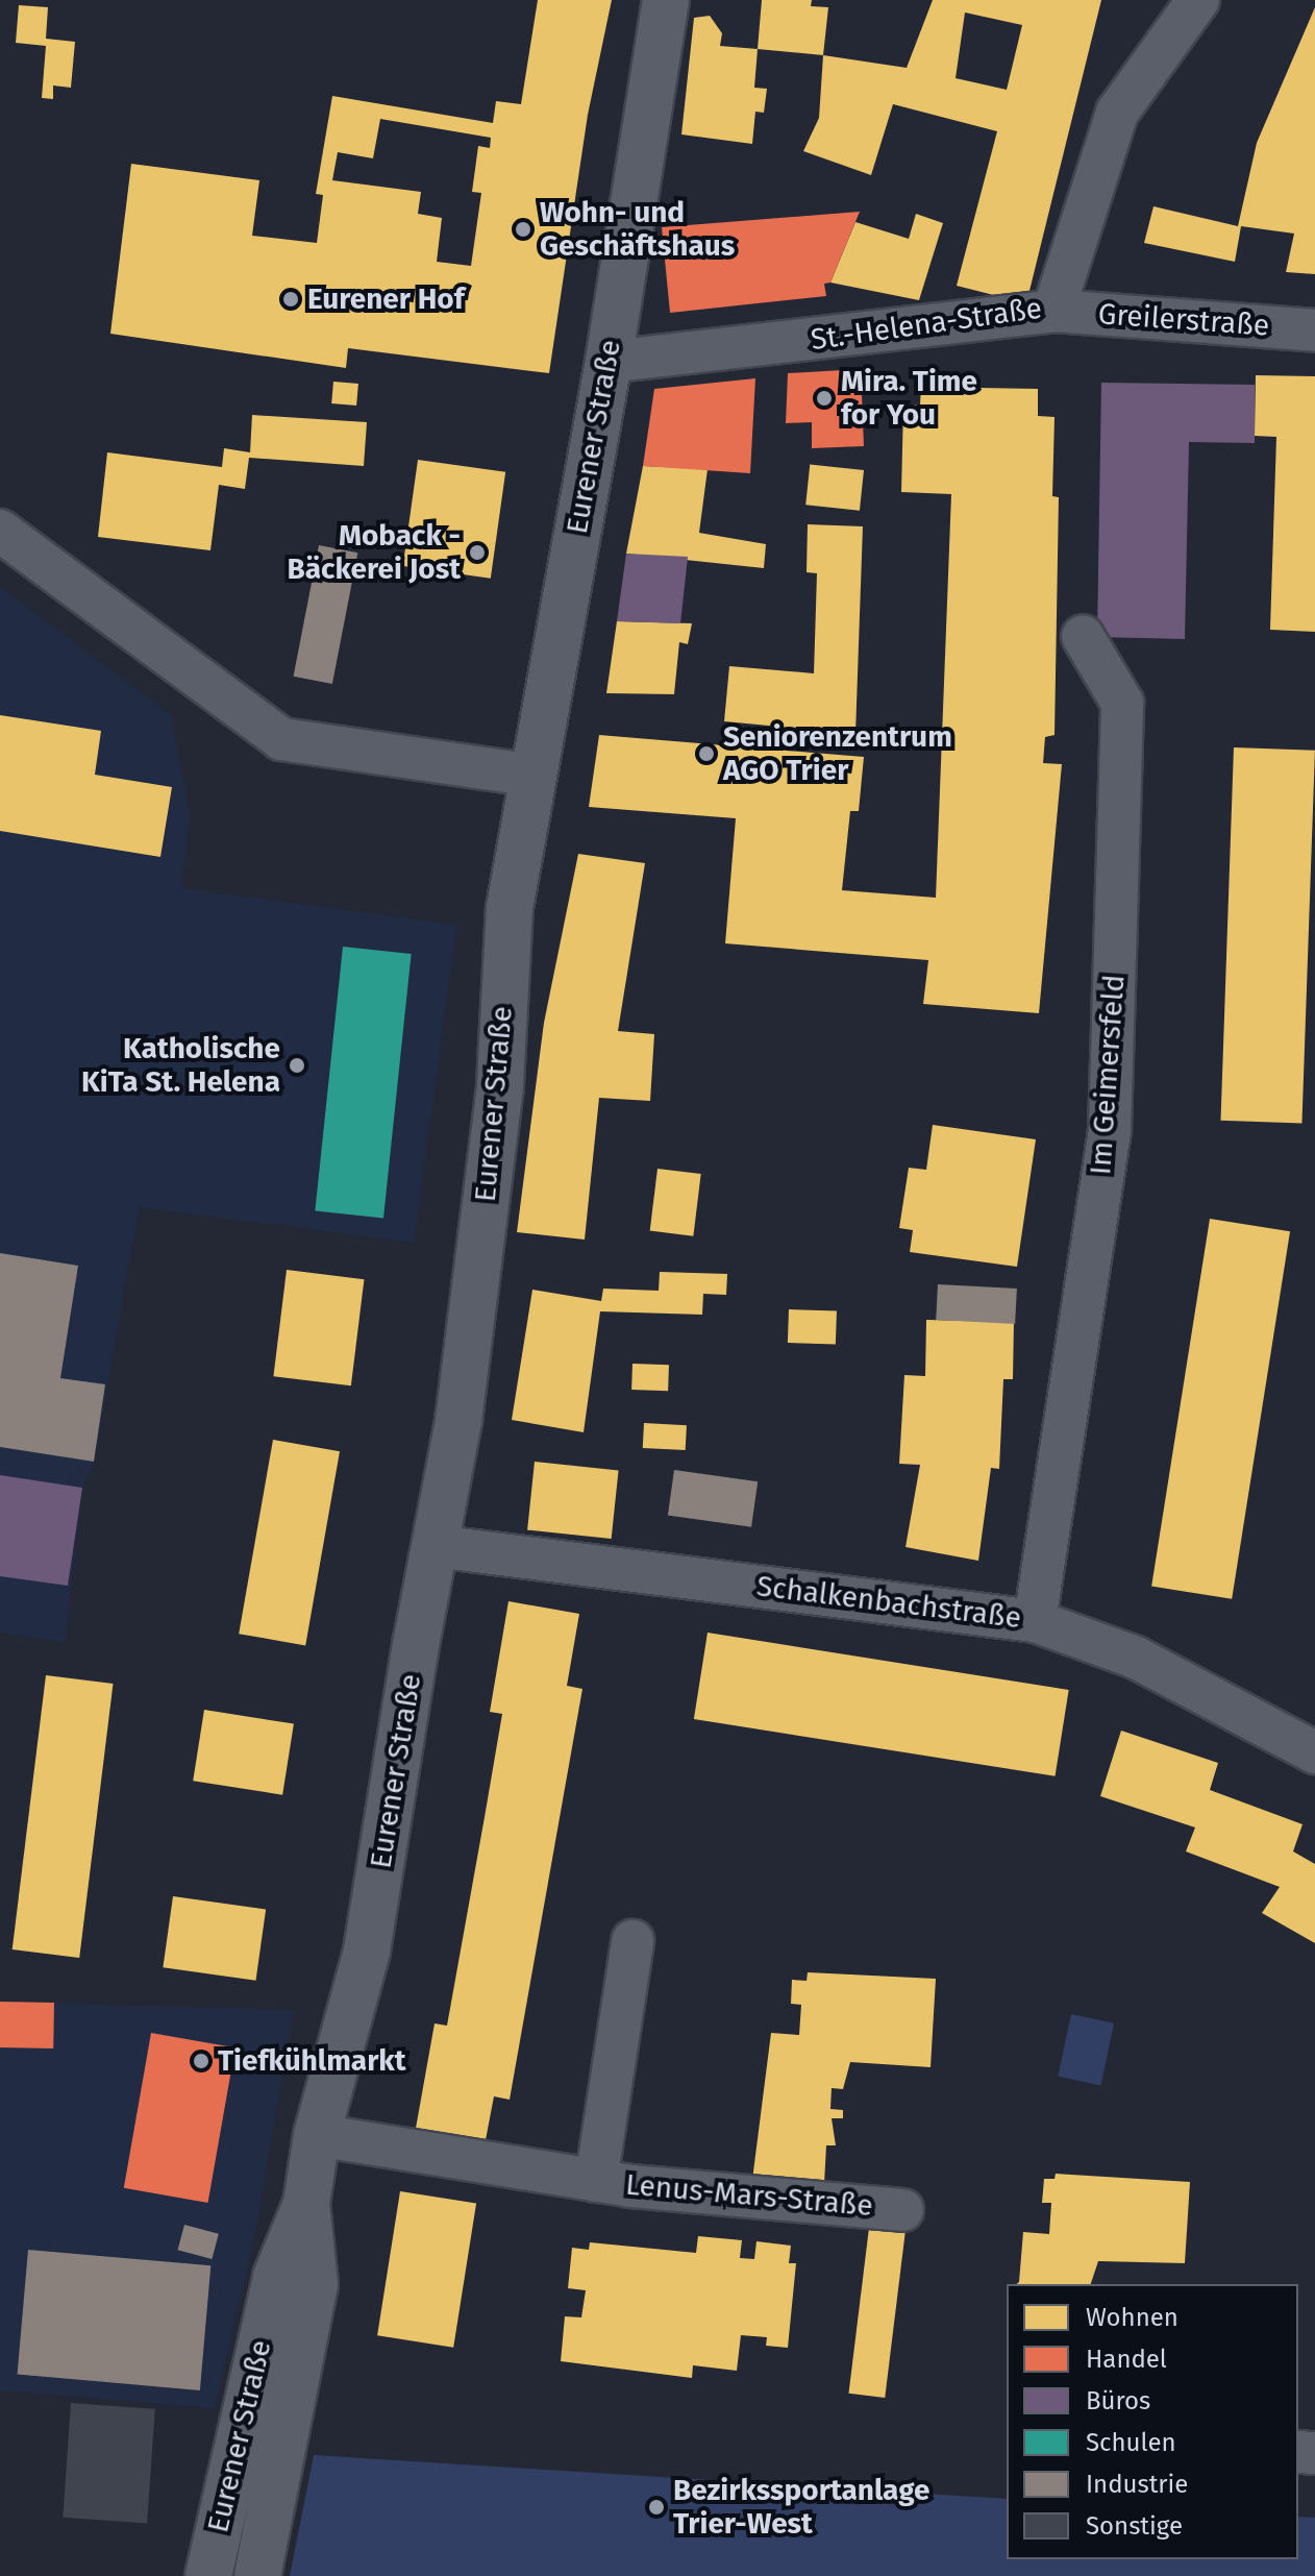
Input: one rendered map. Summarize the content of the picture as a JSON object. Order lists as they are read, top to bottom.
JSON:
{
  "streets": {
    "street": [
      "Greilerstraße",
      "St.-Helena-Straße",
      "Eurener Straße",
      "Im Geimersfeld",
      "Schalkenbachstraße",
      "Lenus-Mars-Straße"
    ]
  },
  "crossings": [
    ["Greilerstraße", "St.-Helena-Straße"],
    ["St.-Helena-Straße", "Eurener Straße"],
    ["Eurener Straße", "Schalkenbachstraße"],
    ["Eurener Straße", "Lenus-Mars-Straße"],
    ["Im Geimersfeld", "Schalkenbachstraße"]
  ],
  "places": [
    "Wohn- und Geschäftshaus",
    "Eurener Hof",
    "Mira. Time for You",
    "Moback - Bäckerei Jost",
    "Seniorenzentrum AGO Trier",
    "Katholische KiTa St. Helena",
    "Tiefkühlmarkt",
    "Bezirkssportanlage Trier-West"
  ],
  "legend": [
    "Wohnen",
    "Handel",
    "Büros",
    "Schulen",
    "Industrie",
    "Sonstige"
  ]
}
